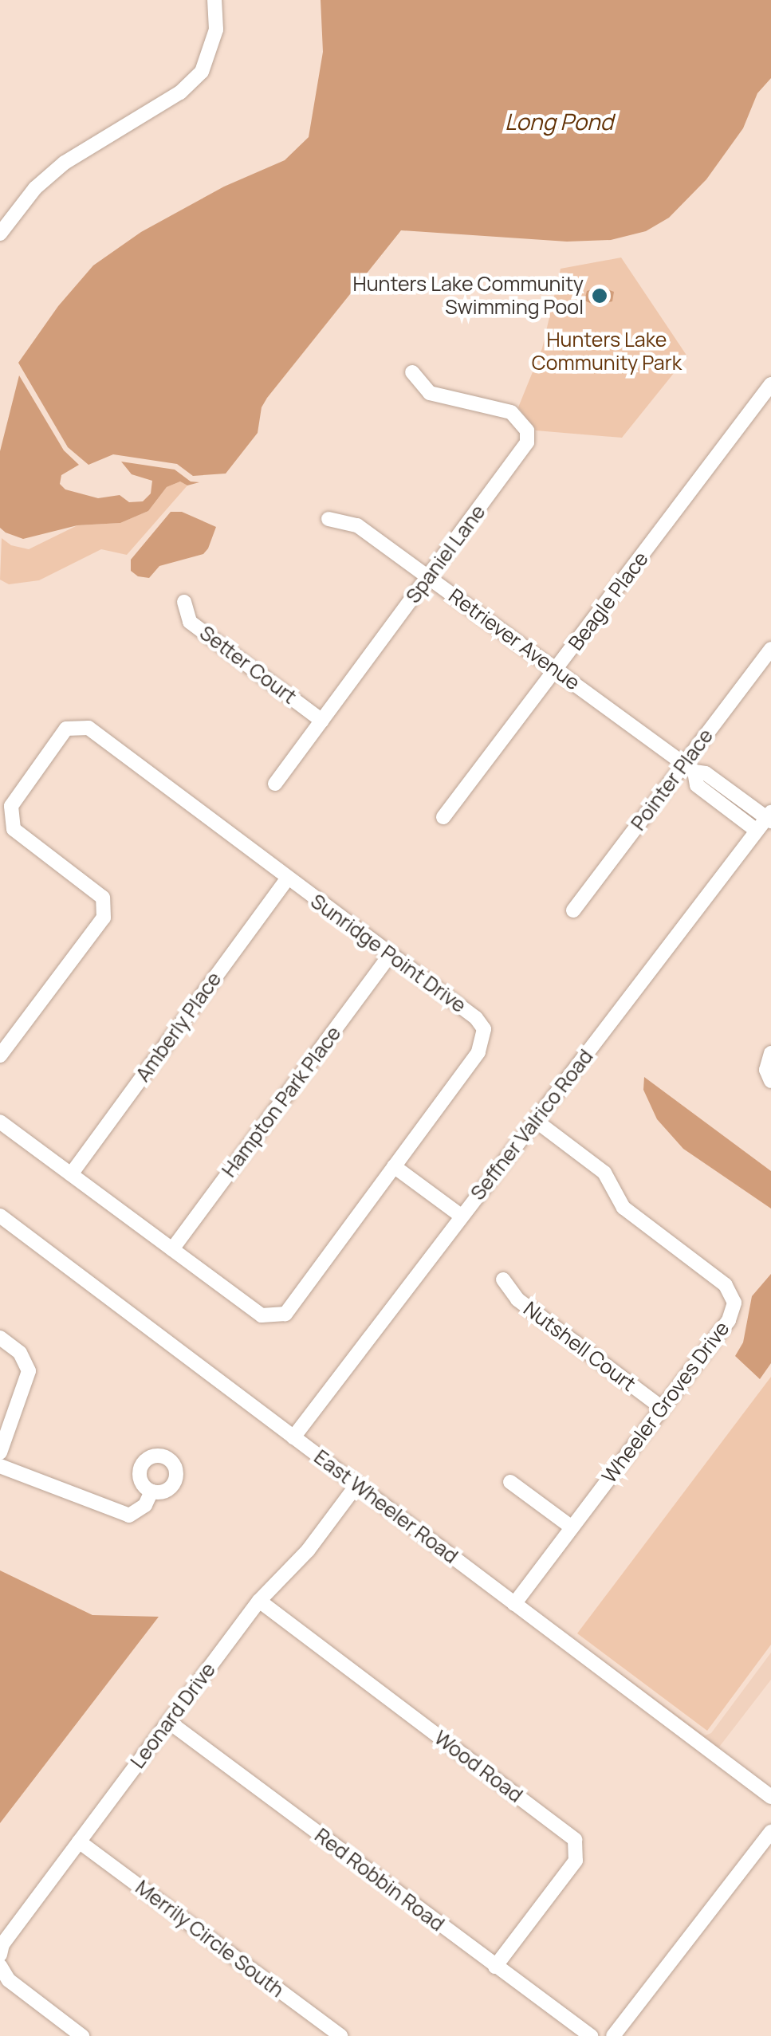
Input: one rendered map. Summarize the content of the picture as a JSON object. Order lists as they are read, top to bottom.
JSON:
{
  "streets": {
    "street": [
      "Spaniel Lane",
      "Beagle Place",
      "Retriever Avenue",
      "Setter Court",
      "Pointer Place",
      "Sunridge Point Drive",
      "Amberly Place",
      "Hampton Park Place",
      "Seffner Valrico Road",
      "Nutshell Court",
      "Wheeler Groves Drive",
      "East Wheeler Road",
      "Leonard Drive",
      "Wood Road",
      "Red Robbin Road",
      "Merrily Circle South"
    ]
  },
  "crossings": [
    ["Spaniel Lane", "Retriever Avenue"],
    ["Spaniel Lane", "Setter Court"],
    ["Beagle Place", "Retriever Avenue"],
    ["Retriever Avenue", "Pointer Place"],
    ["Retriever Avenue", "Seffner Valrico Road"],
    ["Sunridge Point Drive", "Amberly Place"],
    ["Sunridge Point Drive", "Hampton Park Place"],
    ["Seffner Valrico Road", "Wheeler Groves Drive"],
    ["Seffner Valrico Road", "East Wheeler Road"],
    ["Nutshell Court", "Wheeler Groves Drive"],
    ["Wheeler Groves Drive", "East Wheeler Road"],
    ["East Wheeler Road", "Leonard Drive"],
    ["Leonard Drive", "Wood Road"],
    ["Leonard Drive", "Red Robbin Road"],
    ["Leonard Drive", "Merrily Circle South"],
    ["Wood Road", "Red Robbin Road"]
  ],
  "water": ["Long Pond"],
  "parks": ["Hunters Lake Community Park"],
  "places": ["Hunters Lake Community Swimming Pool"]
}
